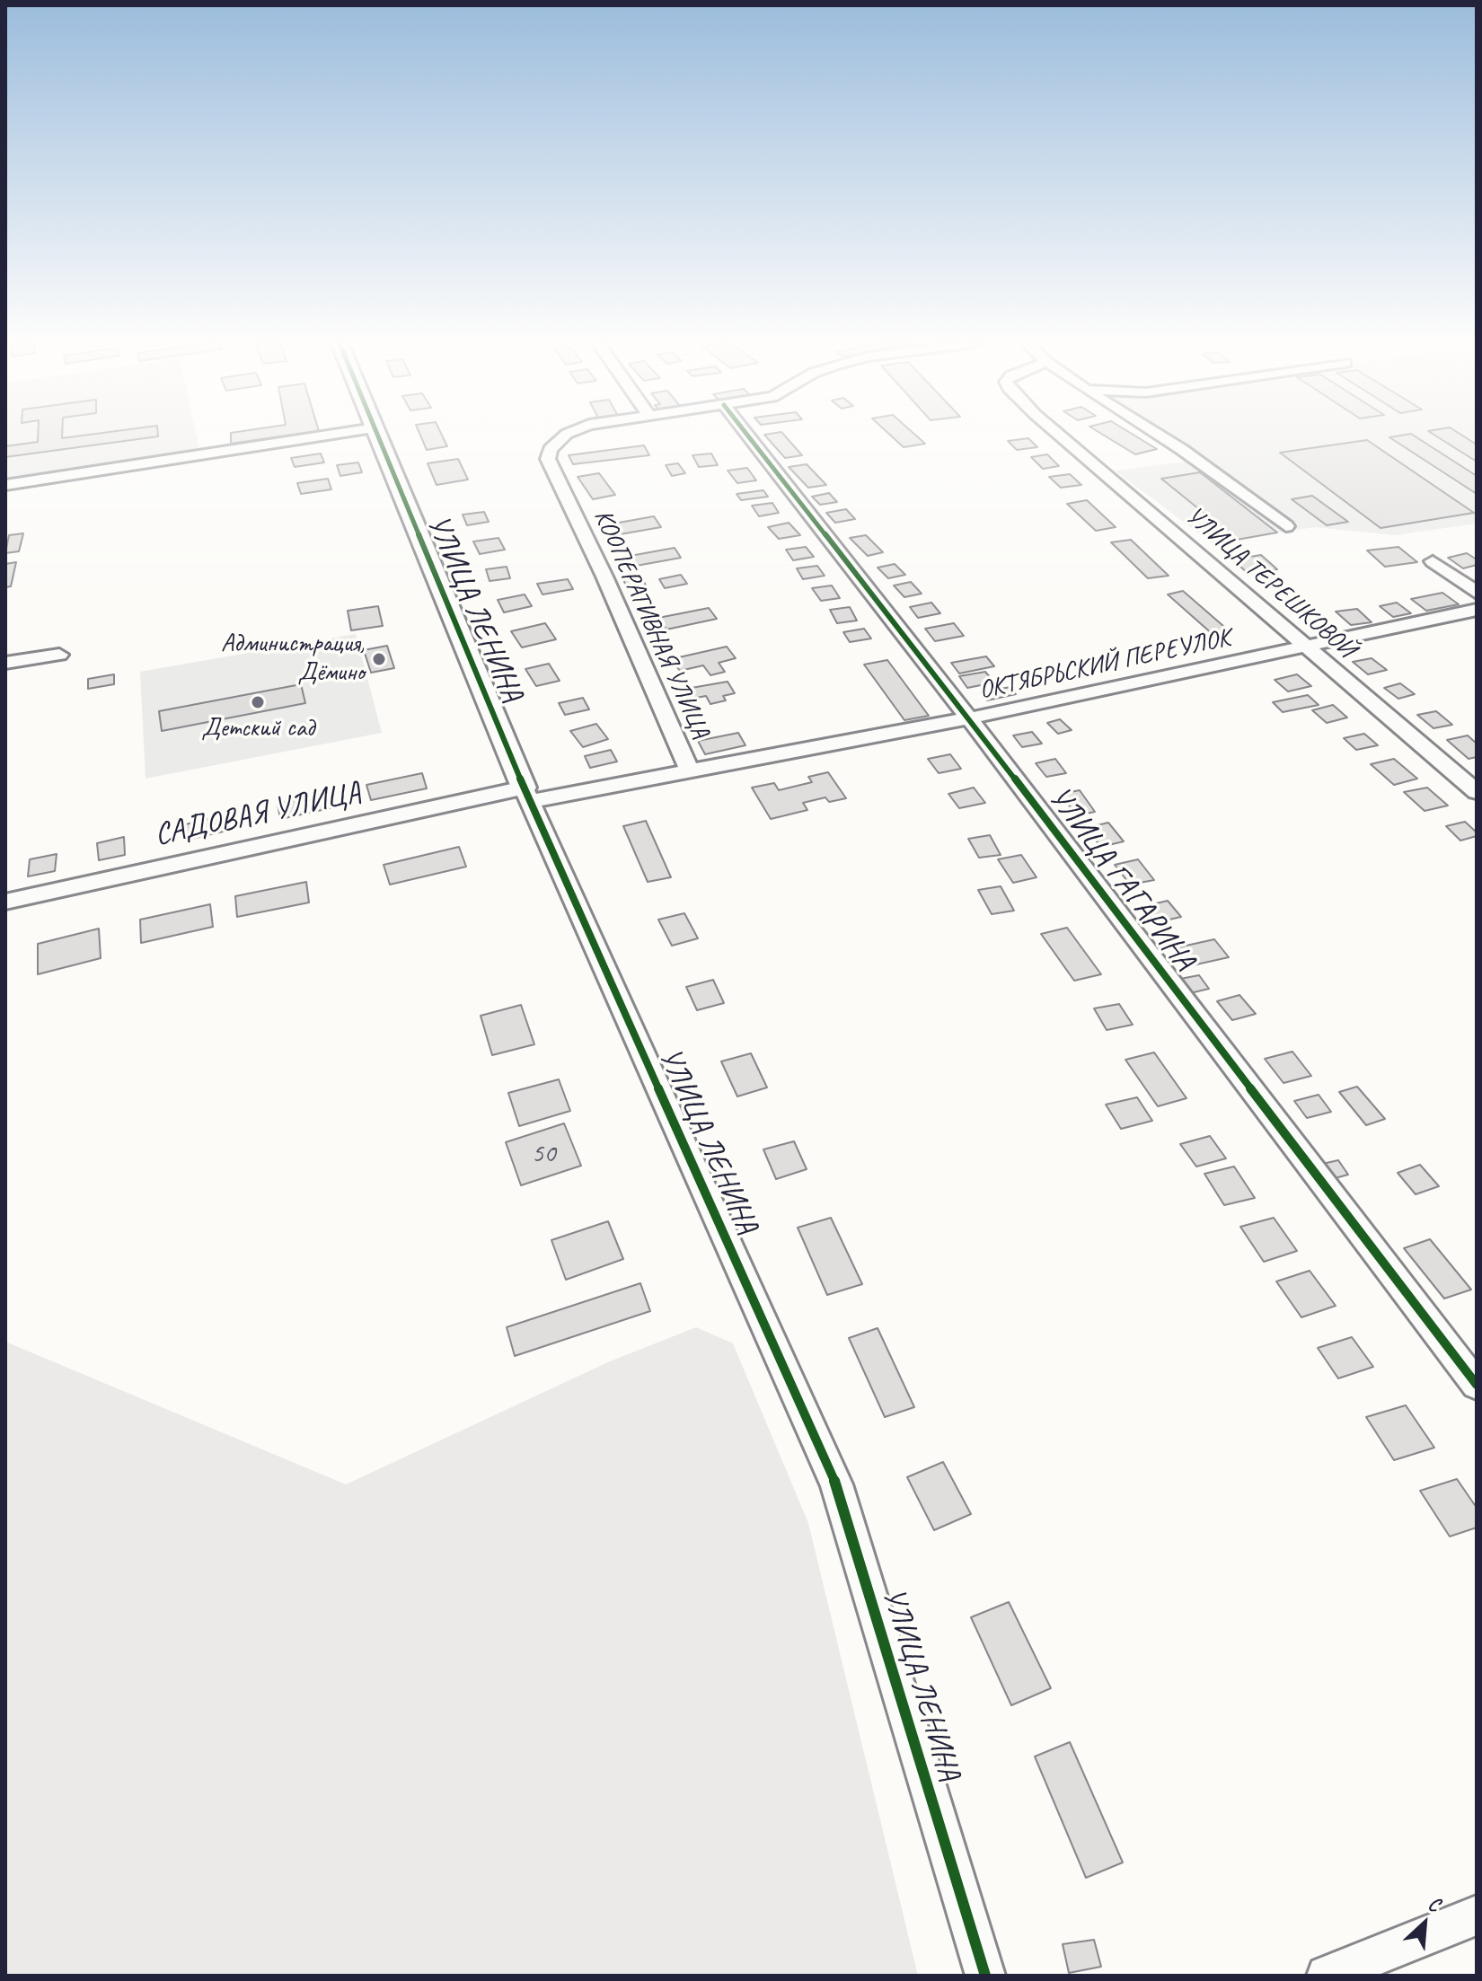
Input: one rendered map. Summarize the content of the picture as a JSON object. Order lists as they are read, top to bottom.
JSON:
{
  "streets": {
    "street": [
      "УЛИЦА ТЕРЕШКОВОЙ",
      "УЛИЦА ЛЕНИНА",
      "КООПЕРАТИВНАЯ УЛИЦА",
      "ОКТЯБРЬСКИЙ ПЕРЕУЛОК",
      "САДОВАЯ УЛИЦА",
      "УЛИЦА ГАГАРИНА"
    ]
  },
  "crossings": [
    ["УЛИЦА ТЕРЕШКОВОЙ", "ОКТЯБРЬСКИЙ ПЕРЕУЛОК"],
    ["УЛИЦА ЛЕНИНА", "ОКТЯБРЬСКИЙ ПЕРЕУЛОК"],
    ["УЛИЦА ЛЕНИНА", "САДОВАЯ УЛИЦА"],
    ["КООПЕРАТИВНАЯ УЛИЦА", "ОКТЯБРЬСКИЙ ПЕРЕУЛОК"],
    ["ОКТЯБРЬСКИЙ ПЕРЕУЛОК", "САДОВАЯ УЛИЦА"],
    ["ОКТЯБРЬСКИЙ ПЕРЕУЛОК", "УЛИЦА ГАГАРИНА"]
  ],
  "places": ["Администрация, Дёмино", "Детский сад"],
  "house_numbers": ["50"],
  "north": "top right"
}
